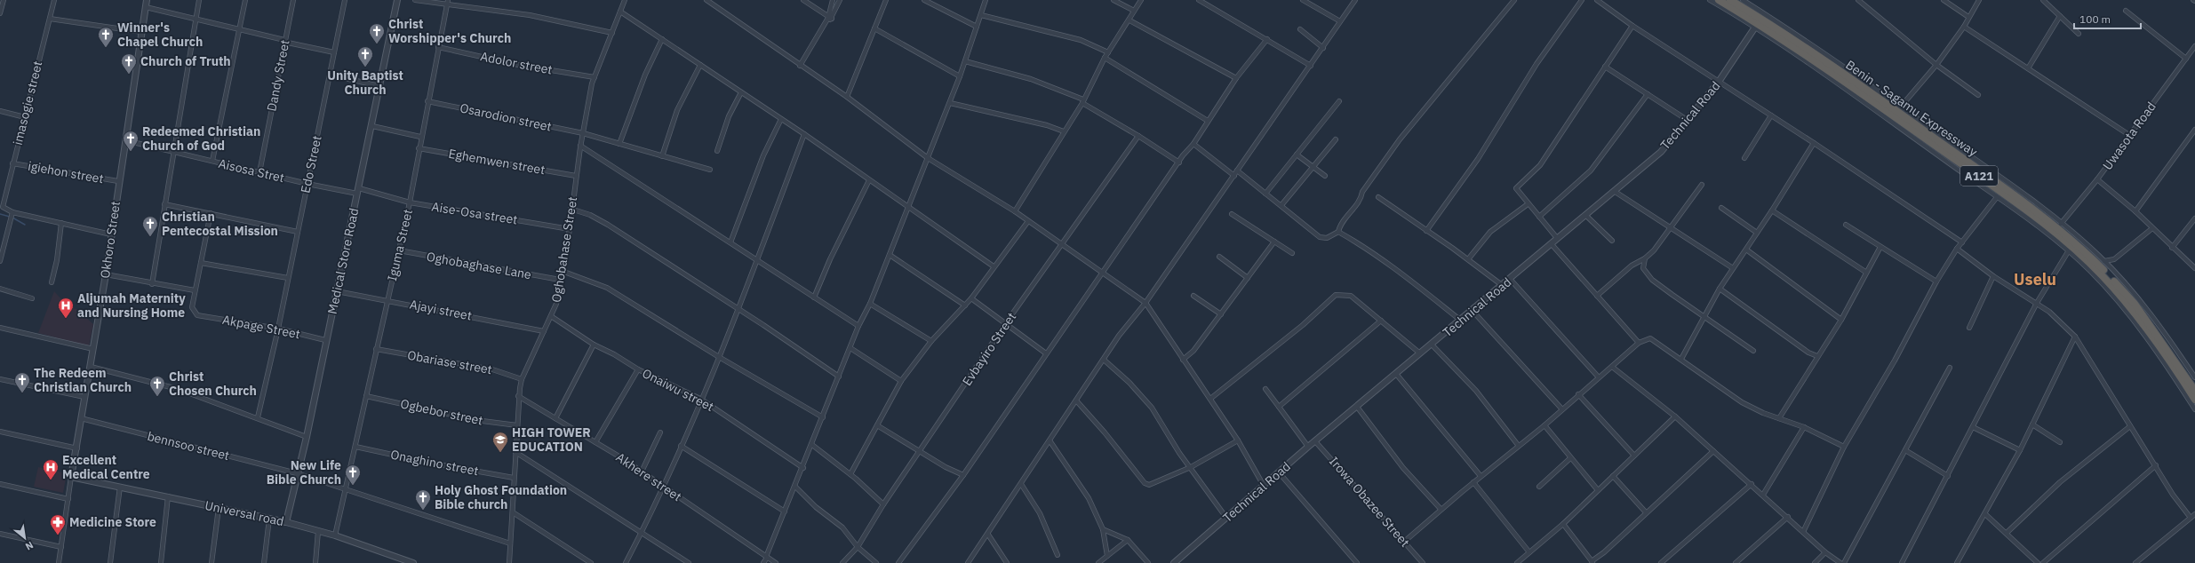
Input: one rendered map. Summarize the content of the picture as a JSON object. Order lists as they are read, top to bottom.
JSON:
{
  "streets": {
    "highway": ["Benin - Sagamu Expressway", "A121"],
    "street": [
      "Adolor street",
      "Dandy Street",
      "imasogie street",
      "Technical Road",
      "Osarodion street",
      "Uwasota Road",
      "Eghemwen street",
      "Edo Street",
      "Aisosa Stret",
      "igiehon street",
      "Aise-Osa street",
      "Okhoro Street",
      "Iguma Street",
      "Oghobahase Street",
      "Medical Store Road",
      "Oghobaghase Lane",
      "Ajayi street",
      "Akpage Street",
      "Evbayiro Street",
      "Obariase street",
      "Onaiwu street",
      "Ogbebor street",
      "bennsoo street",
      "Onaghino street",
      "Akhere street",
      "Irowa Obazee Street",
      "Universal road"
    ]
  },
  "crossings": [
    ["Adolor street", "Iguma Street"],
    ["Adolor street", "Oghobahase Street"],
    ["Dandy Street", "Aisosa Stret"],
    ["imasogie street", "igiehon street"],
    ["Technical Road", "Irowa Obazee Street"],
    ["Osarodion street", "Iguma Street"],
    ["Osarodion street", "Oghobahase Street"],
    ["Eghemwen street", "Iguma Street"],
    ["Eghemwen street", "Oghobahase Street"],
    ["Edo Street", "Aisosa Stret"],
    ["Edo Street", "Akpage Street"],
    ["Aisosa Stret", "Aise-Osa street"],
    ["Aisosa Stret", "Okhoro Street"],
    ["Aisosa Stret", "Medical Store Road"],
    ["igiehon street", "Okhoro Street"],
    ["Aise-Osa street", "Iguma Street"],
    ["Aise-Osa street", "Oghobahase Street"],
    ["Aise-Osa street", "Medical Store Road"],
    ["Okhoro Street", "bennsoo street"],
    ["Okhoro Street", "Universal road"],
    ["Iguma Street", "Oghobaghase Lane"],
    ["Iguma Street", "Ajayi street"],
    ["Iguma Street", "Obariase street"],
    ["Iguma Street", "Ogbebor street"],
    ["Iguma Street", "bennsoo street"],
    ["Iguma Street", "Onaghino street"],
    ["Iguma Street", "Universal road"],
    ["Oghobahase Street", "Oghobaghase Lane"],
    ["Oghobahase Street", "Ajayi street"],
    ["Oghobahase Street", "Obariase street"],
    ["Oghobahase Street", "Onaiwu street"],
    ["Oghobahase Street", "Ogbebor street"],
    ["Oghobahase Street", "bennsoo street"],
    ["Oghobahase Street", "Onaghino street"],
    ["Oghobahase Street", "Akhere street"],
    ["Medical Store Road", "Ajayi street"],
    ["Medical Store Road", "Akpage Street"],
    ["Medical Store Road", "bennsoo street"],
    ["Medical Store Road", "Universal road"]
  ],
  "districts": ["Uselu"],
  "places": {
    "church": [
      "Christ Worshipper's Church",
      "Winner's Chapel Church",
      "Unity Baptist Church",
      "Church of Truth",
      "Redeemed Christian Church of God",
      "Christian Pentecostal Mission",
      "The Redeem Christian Church",
      "Christ Chosen Church",
      "New Life Bible Church",
      "Holy Ghost Foundation Bible church"
    ],
    "hospital": ["Aljumah Maternity and Nursing Home", "Excellent Medical Centre"],
    "school or university": ["HIGH TOWER EDUCATION"],
    "pharmacy": ["Medicine Store"]
  },
  "scale_bar": "100 m",
  "north": "bottom right"
}
